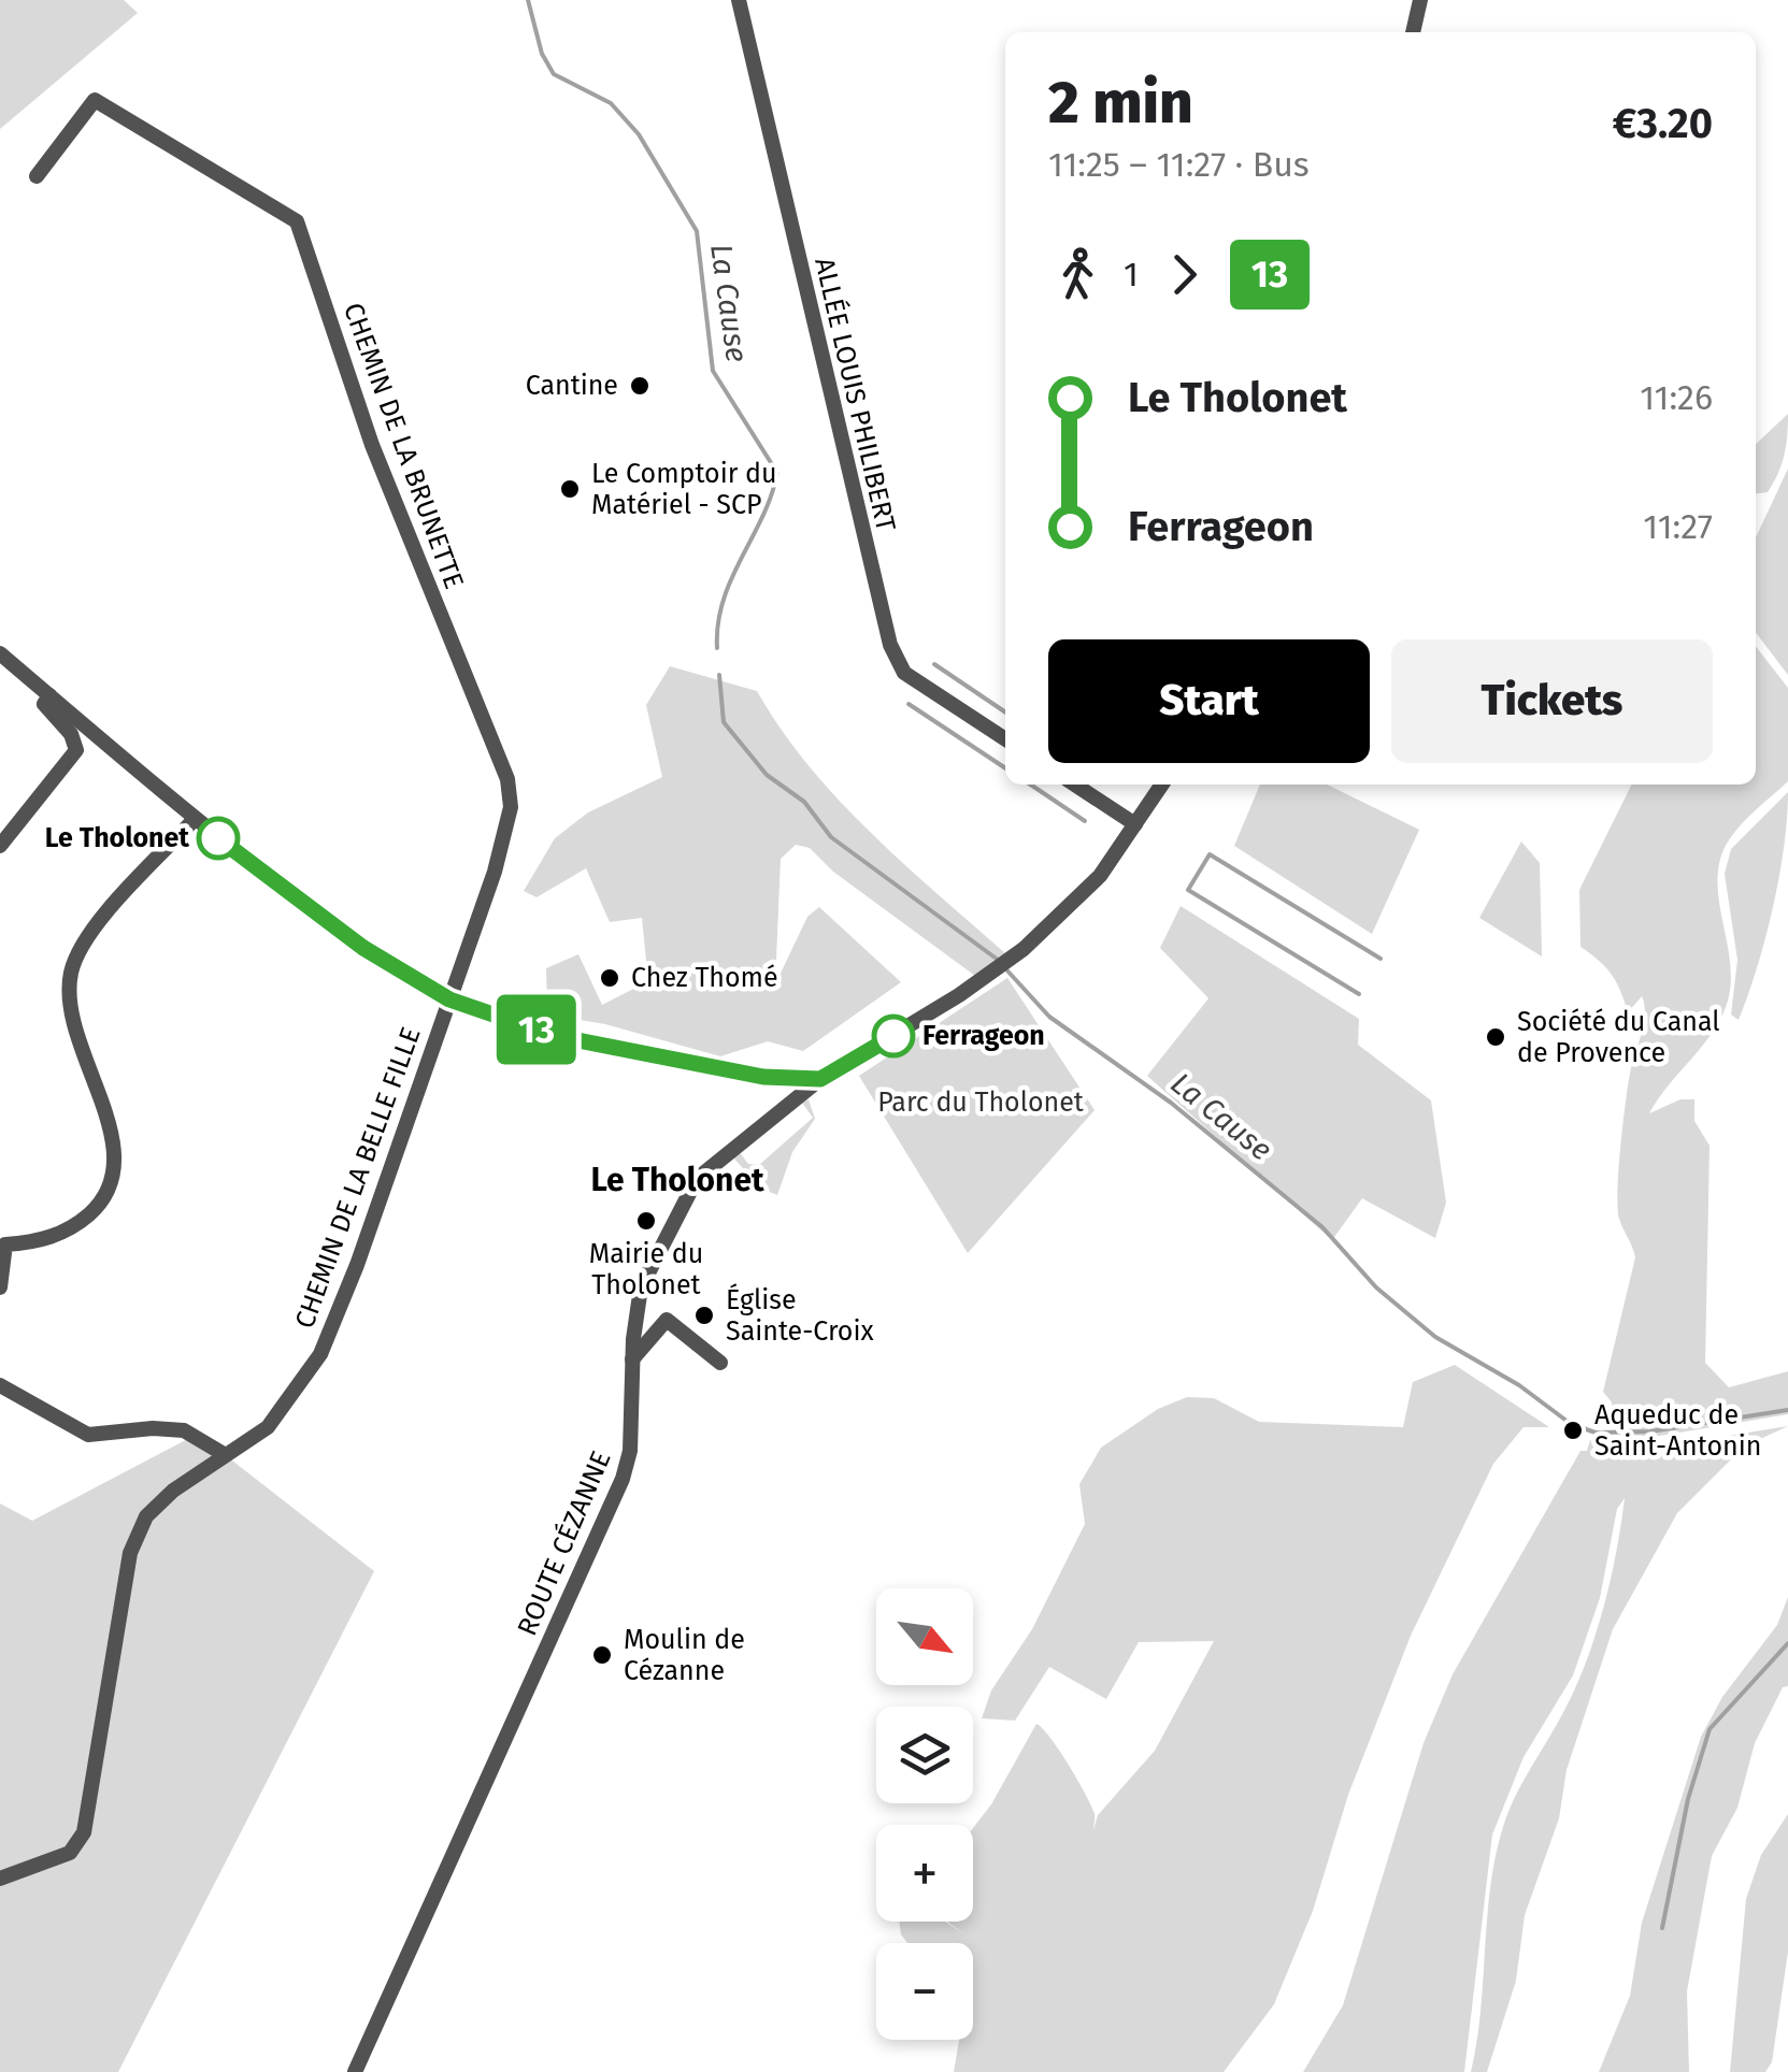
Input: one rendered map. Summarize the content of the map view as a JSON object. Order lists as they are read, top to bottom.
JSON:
{
  "streets": {
    "street": [
      "ALLÉE LOUIS PHILIBERT",
      "CHEMIN DE LA BRUNETTE",
      "CHEMIN DE LA BELLE FILLE",
      "ROUTE CÉZANNE"
    ]
  },
  "crossings": [
    ["CHEMIN DE LA BRUNETTE", "CHEMIN DE LA BELLE FILLE"]
  ],
  "districts": ["Le Tholonet"],
  "water": ["La Cause"],
  "parks": ["Parc du Tholonet"],
  "places": [
    "Cantine",
    "Le Comptoir du Matériel - SCP",
    "Le Tholonet",
    "Chez Thomé",
    "Ferrageon",
    "Société du Canal de Provence",
    "Mairie du Tholonet",
    "Église Sainte-Croix",
    "Aqueduc de Saint-Antonin",
    "Moulin de Cézanne"
  ],
  "lines": ["bus line 13"],
  "north": "bottom right",
  "page": {
    "on_map": "13",
    "heading": ["2 min", "11:25 – 11:27 · Bus", "€3.20"],
    "legs": ["1", "13"],
    "list": [
      {
        "name": "Le Tholonet",
        "value": "11:26"
      },
      {
        "name": "Ferrageon",
        "value": "11:27"
      }
    ],
    "buttons": ["Start", "Tickets"],
    "map_buttons": ["+", "−"]
  }
}
